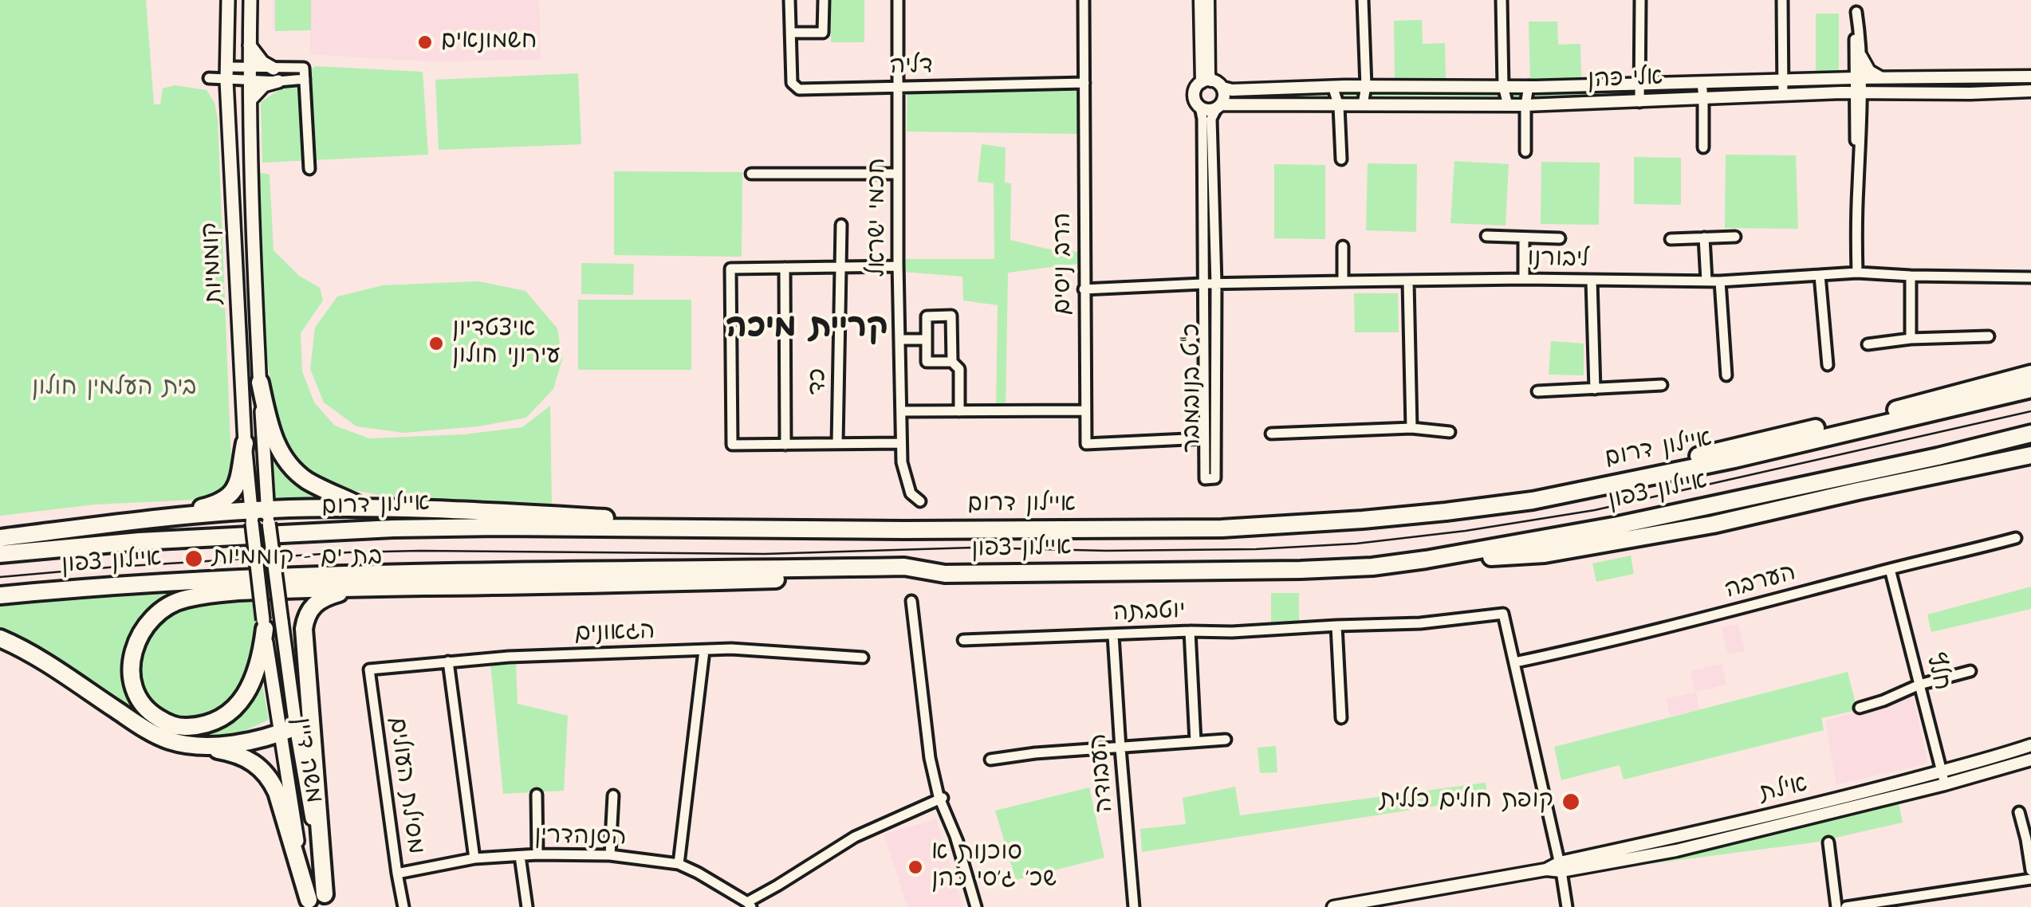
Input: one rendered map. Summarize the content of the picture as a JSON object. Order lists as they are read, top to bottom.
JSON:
{
  "streets": {
    "highway": ["איילון דרום", "איילון צפון"],
    "main road": ["קוממיות", "משה דיין"],
    "street": [
      "דליה",
      "אלי כהן",
      "חכמי ישראל",
      "ליבורנו",
      "הרב ניסים",
      "כד",
      "כ\"ט בנובמבר",
      "הערבה",
      "יוטבתה",
      "הגאונים",
      "חלץ",
      "העבודה",
      "מסילת העולים",
      "אילת",
      "הסנהדרין"
    ]
  },
  "crossings": [
    ["דליה", "חכמי ישראל"],
    ["דליה", "הרב ניסים"],
    ["אלי כהן", "כ\"ט בנובמבר"],
    ["ליבורנו", "הרב ניסים"],
    ["ליבורנו", "כ\"ט בנובמבר"],
    ["קוממיות", "משה דיין"],
    ["הרב ניסים", "כ\"ט בנובמבר"],
    ["הערבה", "יוטבתה"],
    ["הערבה", "חלץ"],
    ["יוטבתה", "העבודה"],
    ["הגאונים", "מסילת העולים"],
    ["חלץ", "אילת"],
    ["מסילת העולים", "הסנהדרין"]
  ],
  "districts": ["קריית מיכה"],
  "parks": ["בית העלמין חולון"],
  "places": [
    "חשמונאים",
    "איצטדיון עירוני חולון",
    "בת ים - קוממיות",
    "קופת חולים כללית",
    "סוכנות א שכ' ג'סי כהן"
  ]
}
